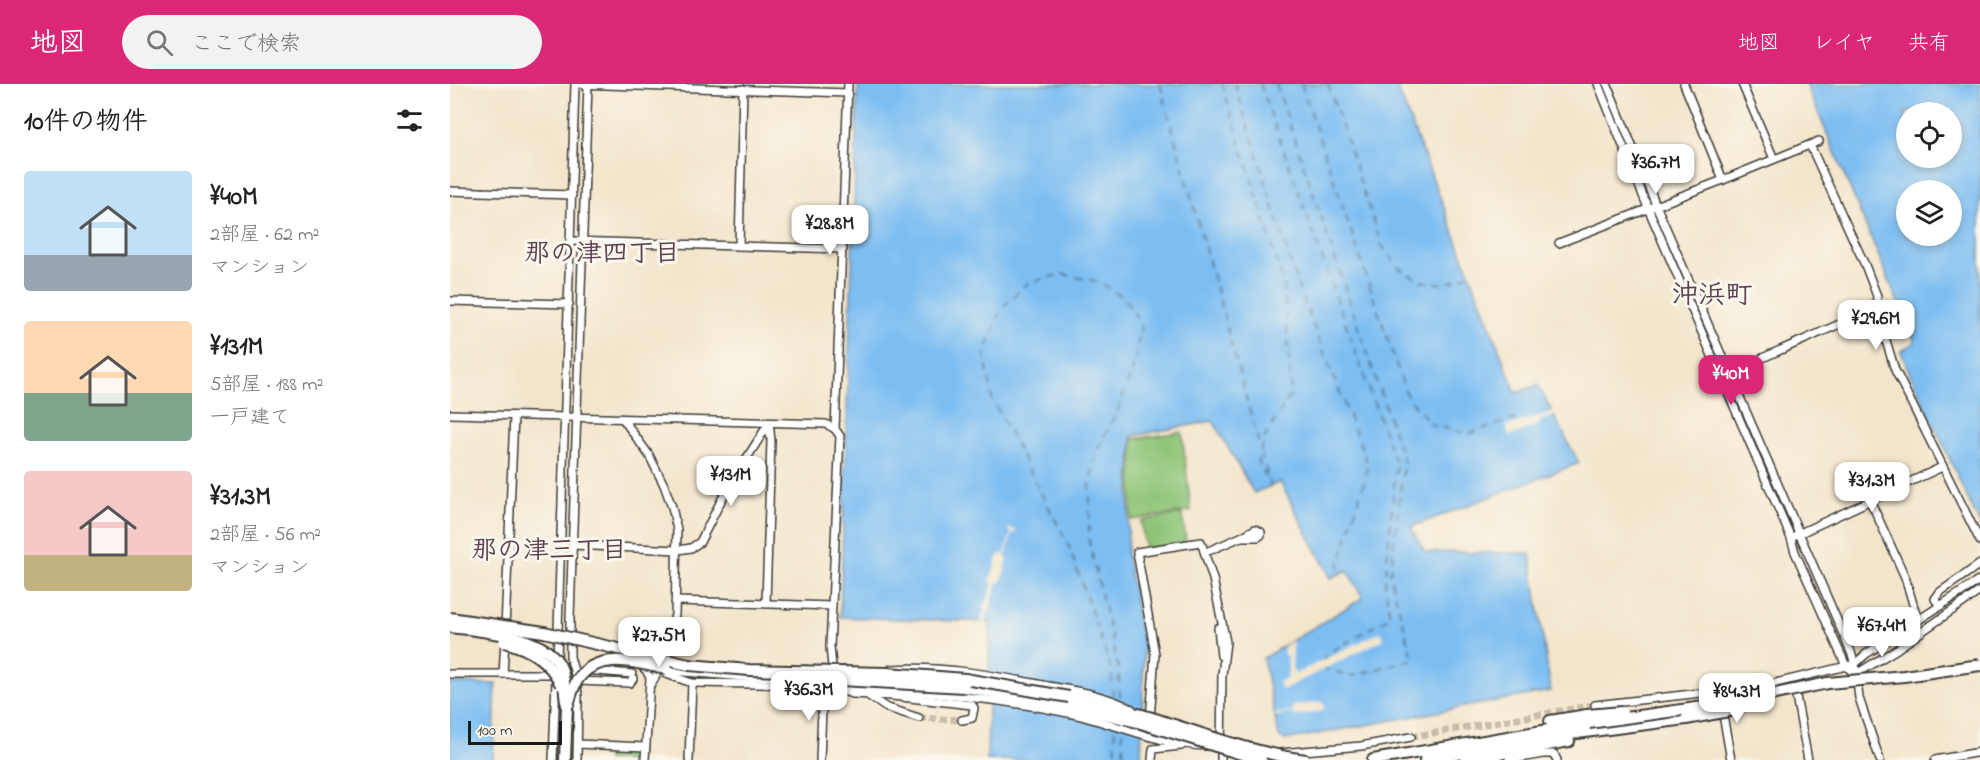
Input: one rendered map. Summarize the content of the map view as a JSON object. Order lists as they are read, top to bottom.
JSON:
{
  "districts": ["那の津四丁目", "沖浜町", "那の津三丁目"],
  "scale_bar": "100 m",
  "page": {
    "header": "地図",
    "search": "ここで検索",
    "nav": ["地図", "レイヤ", "共有"],
    "heading": "10件の物件",
    "price": [
      "¥36.7M",
      "¥28.8M",
      "¥29.6M",
      "¥40M",
      "¥131M",
      "¥31.3M",
      "¥67.4M",
      "¥27.5M",
      "¥36.3M",
      "¥84.3M"
    ],
    "list": [
      {
        "name": "¥40M",
        "note": "2部屋 · 62 m² · マンション"
      },
      {
        "name": "¥131M",
        "note": "5部屋 · 188 m² · 一戸建て"
      },
      {
        "name": "¥31.3M",
        "note": "2部屋 · 56 m² · マンション"
      }
    ],
    "scale": "100 m"
  }
}
